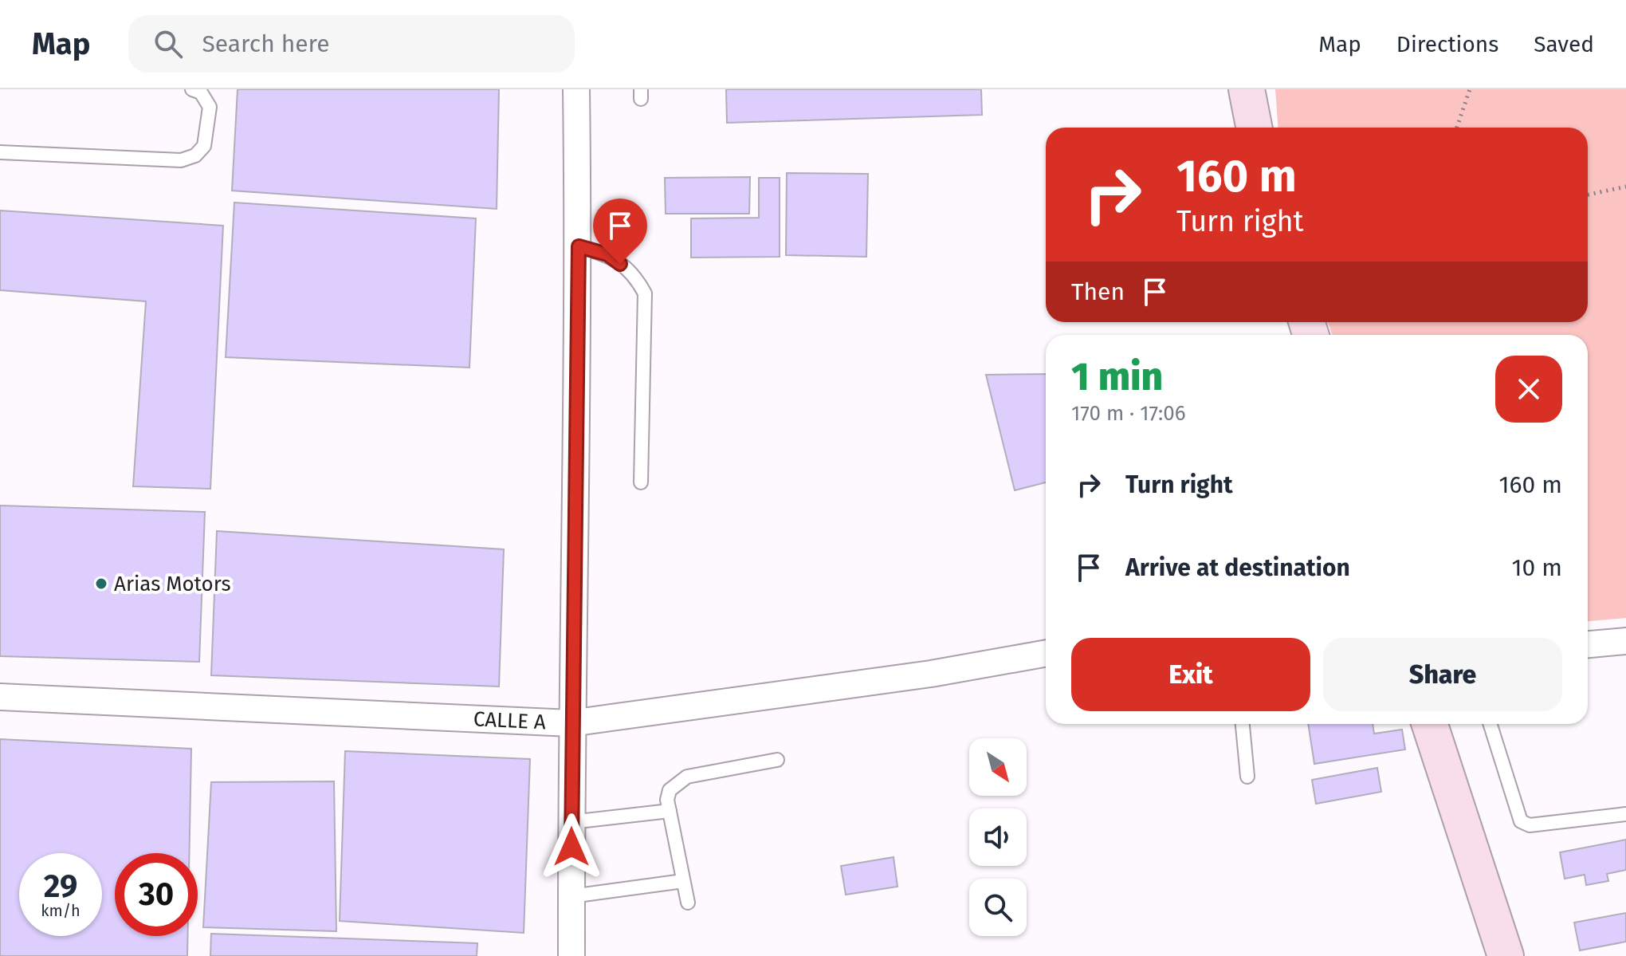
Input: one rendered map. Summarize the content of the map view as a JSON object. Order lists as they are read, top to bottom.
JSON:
{
  "streets": {
    "street": ["CALLE A"]
  },
  "places": ["Arias Motors"],
  "north": "bottom right",
  "page": {
    "header": "Map",
    "search": "Search here",
    "nav": ["Map", "Directions", "Saved"],
    "turn": ["160 m", "Turn right"],
    "then": "Then",
    "heading": ["1 min", "170 m · 17:06"],
    "list": [
      {
        "name": "Turn right",
        "value": "160 m"
      },
      {
        "name": "Arrive at destination",
        "value": "10 m"
      }
    ],
    "buttons": ["Exit", "Share"],
    "speed": "29 km/h",
    "limit": "30"
  }
}
